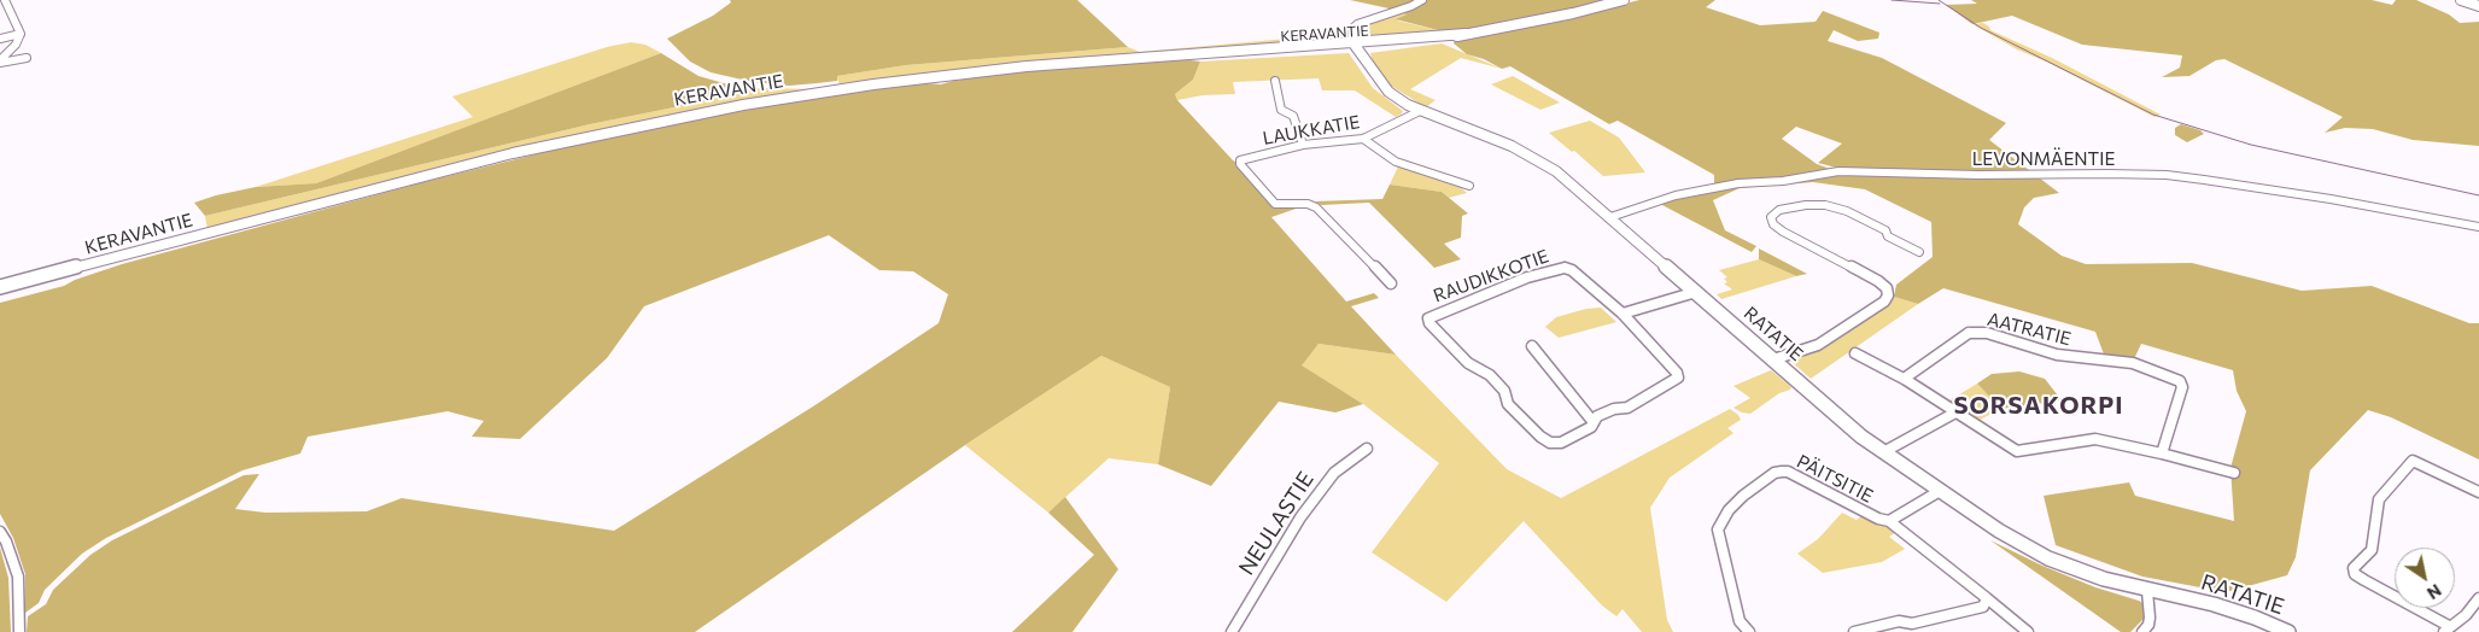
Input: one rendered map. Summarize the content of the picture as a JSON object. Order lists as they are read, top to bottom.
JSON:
{
  "streets": {
    "main road": ["KERAVANTIE", "RATATIE"],
    "street": [
      "LAUKKATIE",
      "LEVONMÄENTIE",
      "RAUDIKKOTIE",
      "AATRATIE",
      "PÄITSITIE",
      "NEULASTIE"
    ]
  },
  "crossings": [
    ["KERAVANTIE", "RATATIE"],
    ["LAUKKATIE", "RATATIE"],
    ["LEVONMÄENTIE", "RATATIE"]
  ],
  "districts": ["SORSAKORPI"],
  "north": "bottom right"
}
